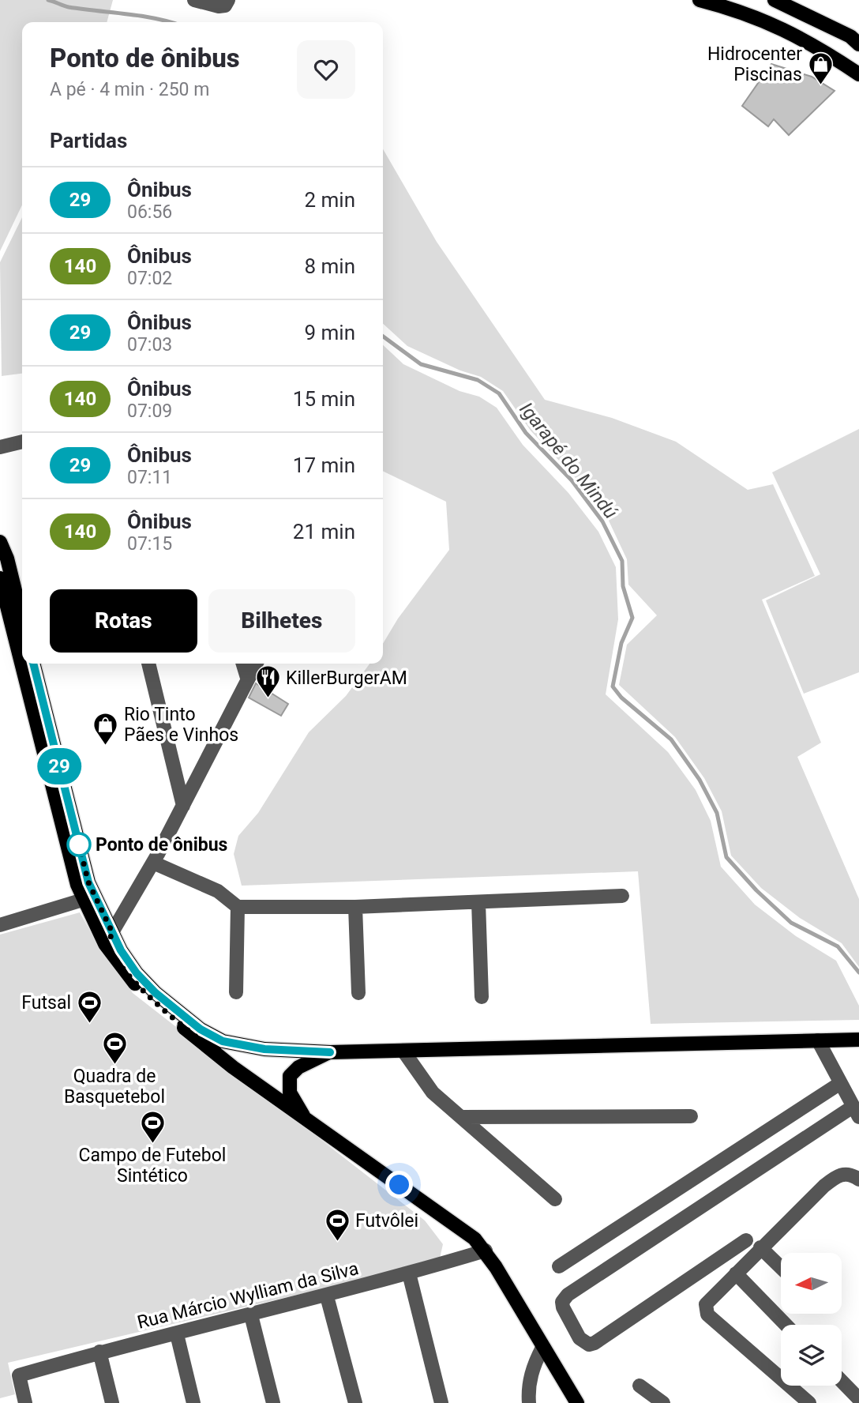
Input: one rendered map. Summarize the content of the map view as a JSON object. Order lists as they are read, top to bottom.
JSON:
{
  "streets": {
    "street": ["Rua Márcio Wylliam da Silva"]
  },
  "water": ["Igarapé do Mindú"],
  "places": {
    "shop": ["Hidrocenter Piscinas", "Rio Tinto Pães e Vinhos"],
    "restaurant": ["KillerBurgerAM"],
    "other": ["Ponto de ônibus"],
    "sports": [
      "Futsal",
      "Quadra de Basquetebol",
      "Campo de Futebol Sintético",
      "Futvôlei"
    ]
  },
  "lines": ["bus line 29"],
  "north": "left",
  "page": {
    "on_map": "29",
    "heading": [
      ["Ponto de ônibus", "A pé · 4 min · 250 m"],
      "Partidas"
    ],
    "list": [
      {
        "mark": "29",
        "name": "Ônibus",
        "note": "06:56",
        "value": "2 min"
      },
      {
        "mark": "140",
        "name": "Ônibus",
        "note": "07:02",
        "value": "8 min"
      },
      {
        "mark": "29",
        "name": "Ônibus",
        "note": "07:03",
        "value": "9 min"
      },
      {
        "mark": "140",
        "name": "Ônibus",
        "note": "07:09",
        "value": "15 min"
      },
      {
        "mark": "29",
        "name": "Ônibus",
        "note": "07:11",
        "value": "17 min"
      },
      {
        "mark": "140",
        "name": "Ônibus",
        "note": "07:15",
        "value": "21 min"
      }
    ],
    "buttons": ["Rotas", "Bilhetes"]
  }
}
